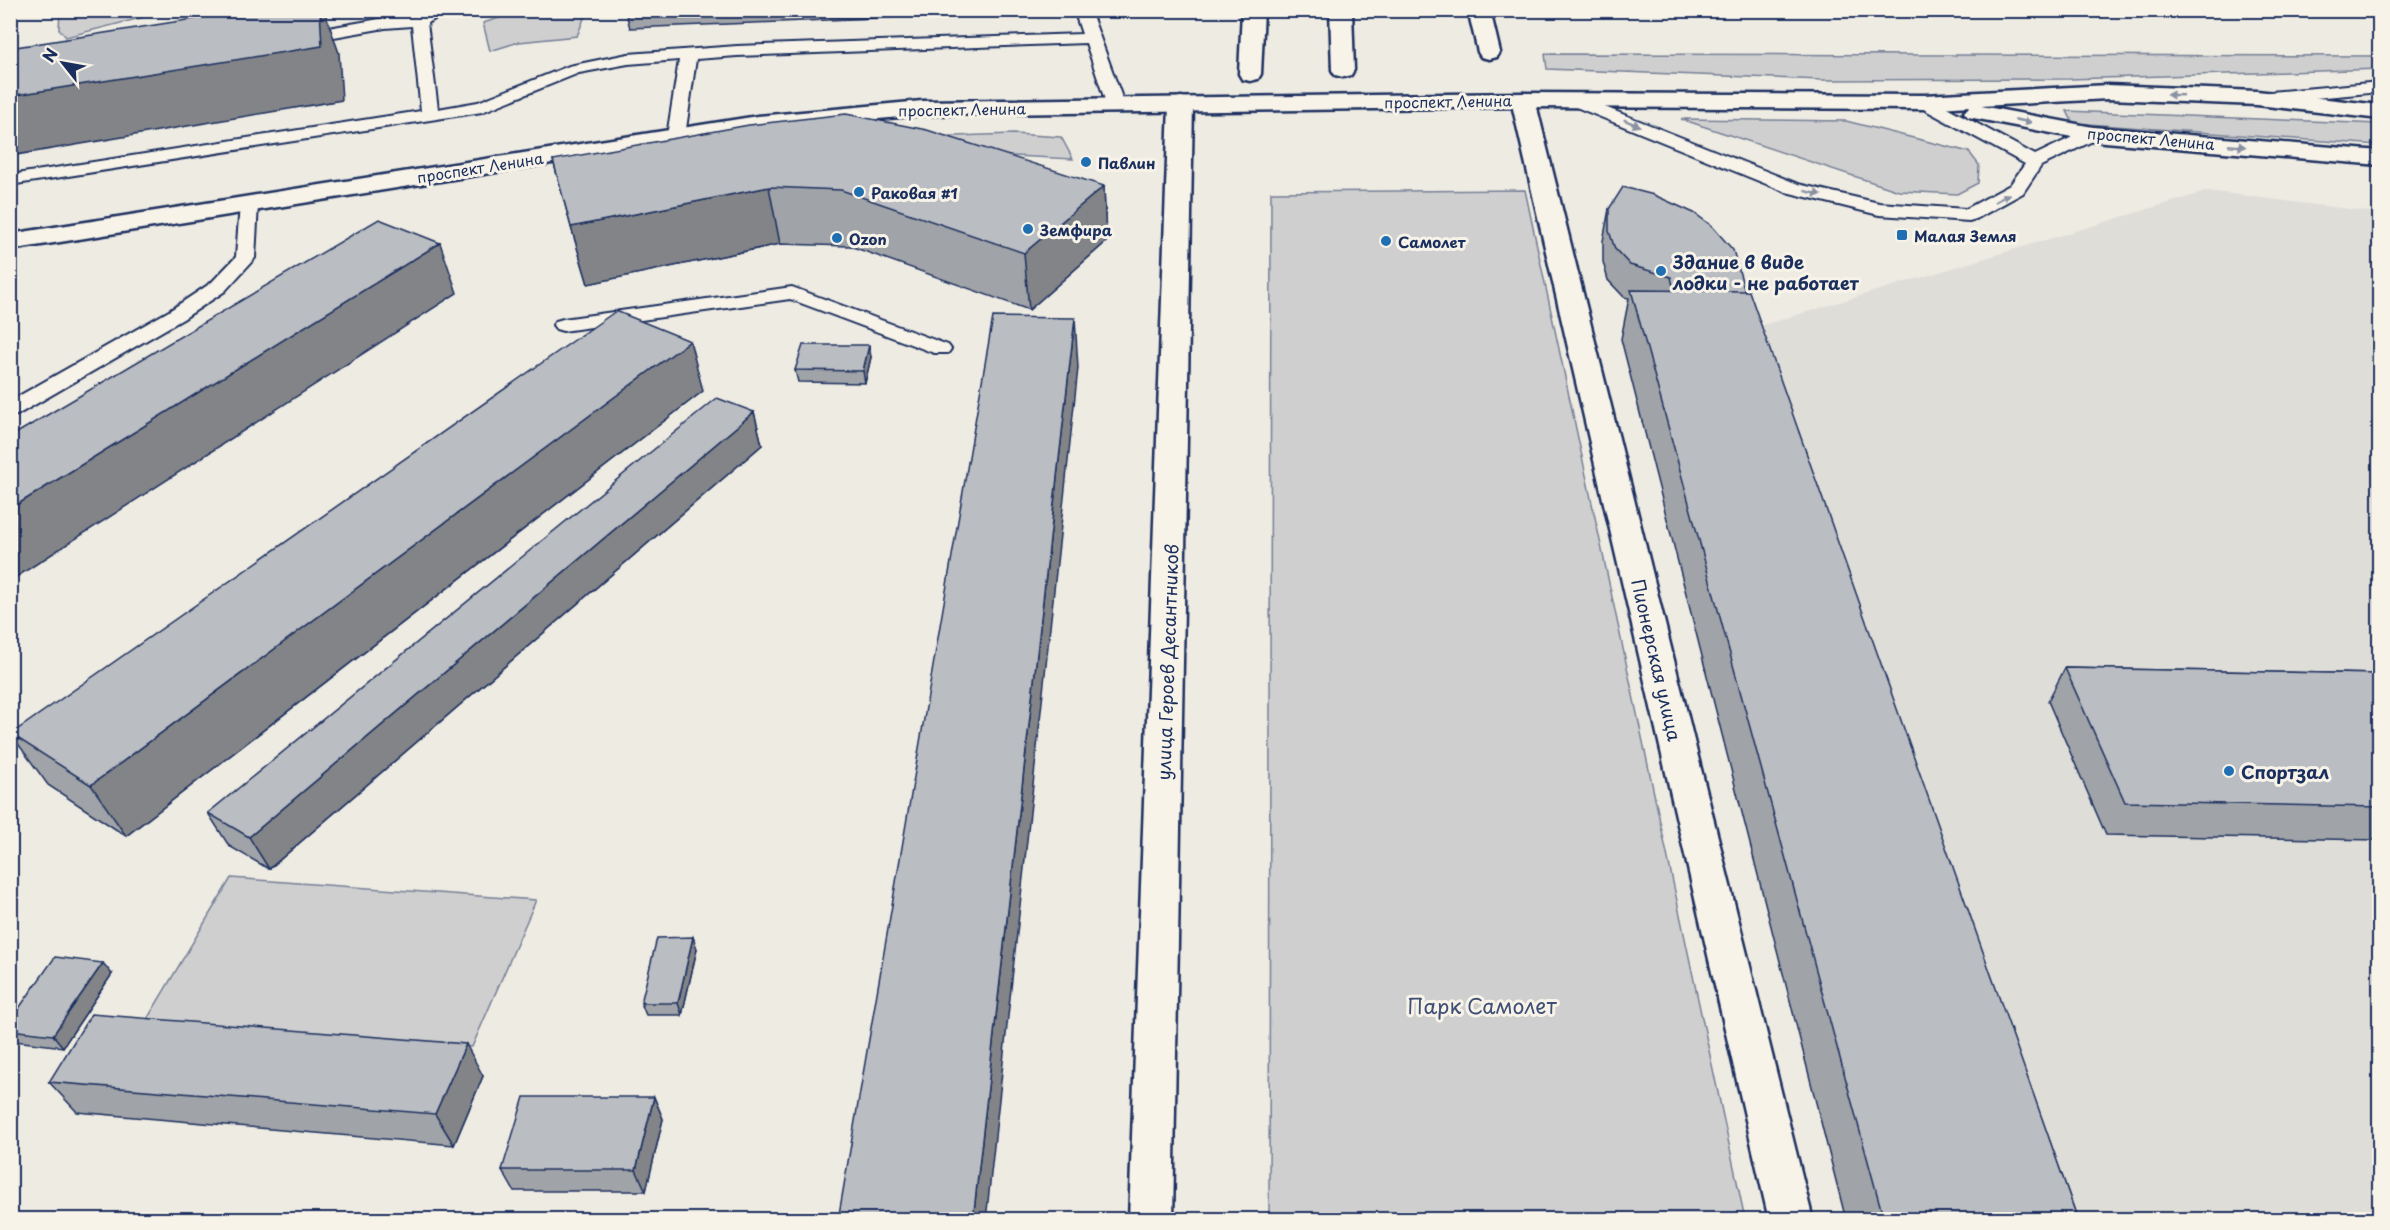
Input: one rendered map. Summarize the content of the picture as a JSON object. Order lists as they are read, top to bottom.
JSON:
{
  "streets": {
    "street": ["проспект Ленина", "Пионерская улица", "улица Героев Десантников"]
  },
  "crossings": [
    ["проспект Ленина", "Пионерская улица"],
    ["проспект Ленина", "улица Героев Десантников"]
  ],
  "parks": ["Парк Самолет"],
  "places": {
    "other": [
      "Павлин",
      "Раковая #1",
      "Земфира",
      "Ozon",
      "Самолет",
      "Здание в виде лодки - не работает",
      "Спортзал"
    ],
    "transit": ["Малая Земля"]
  },
  "north": "top left"
}
